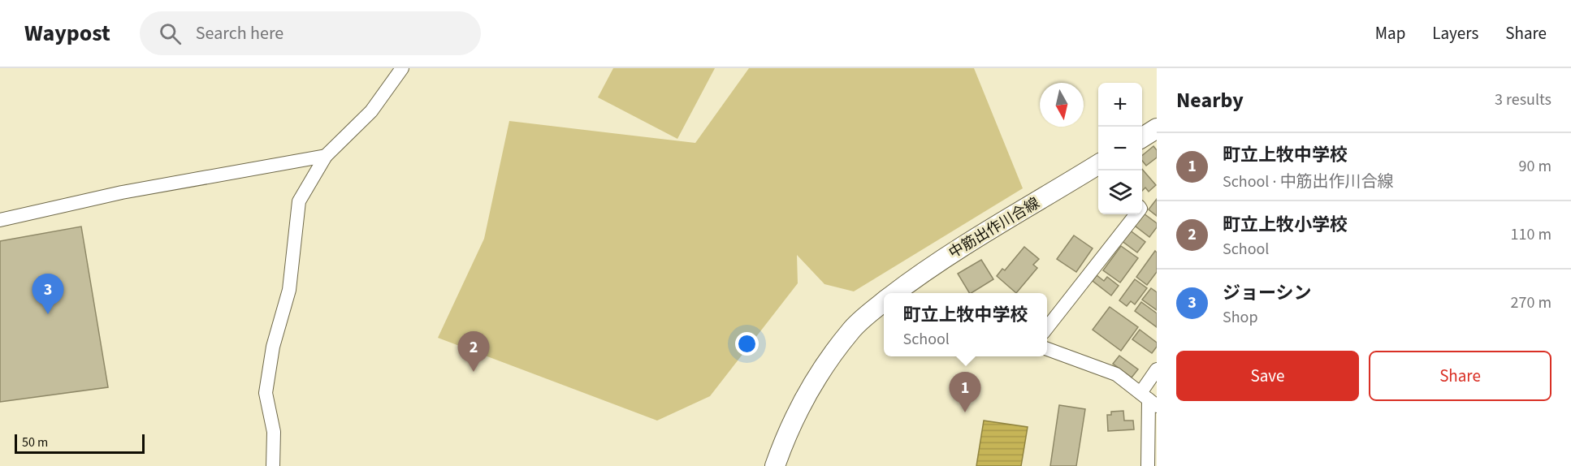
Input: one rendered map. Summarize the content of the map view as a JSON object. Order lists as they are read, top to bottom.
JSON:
{
  "streets": {
    "main road": ["中筋出作川合線"]
  },
  "scale_bar": "50 m",
  "north": "bottom",
  "page": {
    "header": "Waypost",
    "search": "Search here",
    "nav": ["Map", "Layers", "Share"],
    "heading": ["Nearby", "3 results"],
    "map_buttons": ["+", "−"],
    "list": [
      {
        "mark": "1",
        "name": "町立上牧中学校",
        "note": "School · 中筋出作川合線",
        "value": "90 m"
      },
      {
        "mark": "2",
        "name": "町立上牧小学校",
        "note": "School",
        "value": "110 m"
      },
      {
        "mark": "3",
        "name": "ジョーシン",
        "note": "Shop",
        "value": "270 m"
      }
    ],
    "pins": ["3", "2", "1"],
    "popup": ["町立上牧中学校", "School"],
    "buttons": ["Save", "Share"],
    "scale": "50 m"
  }
}
